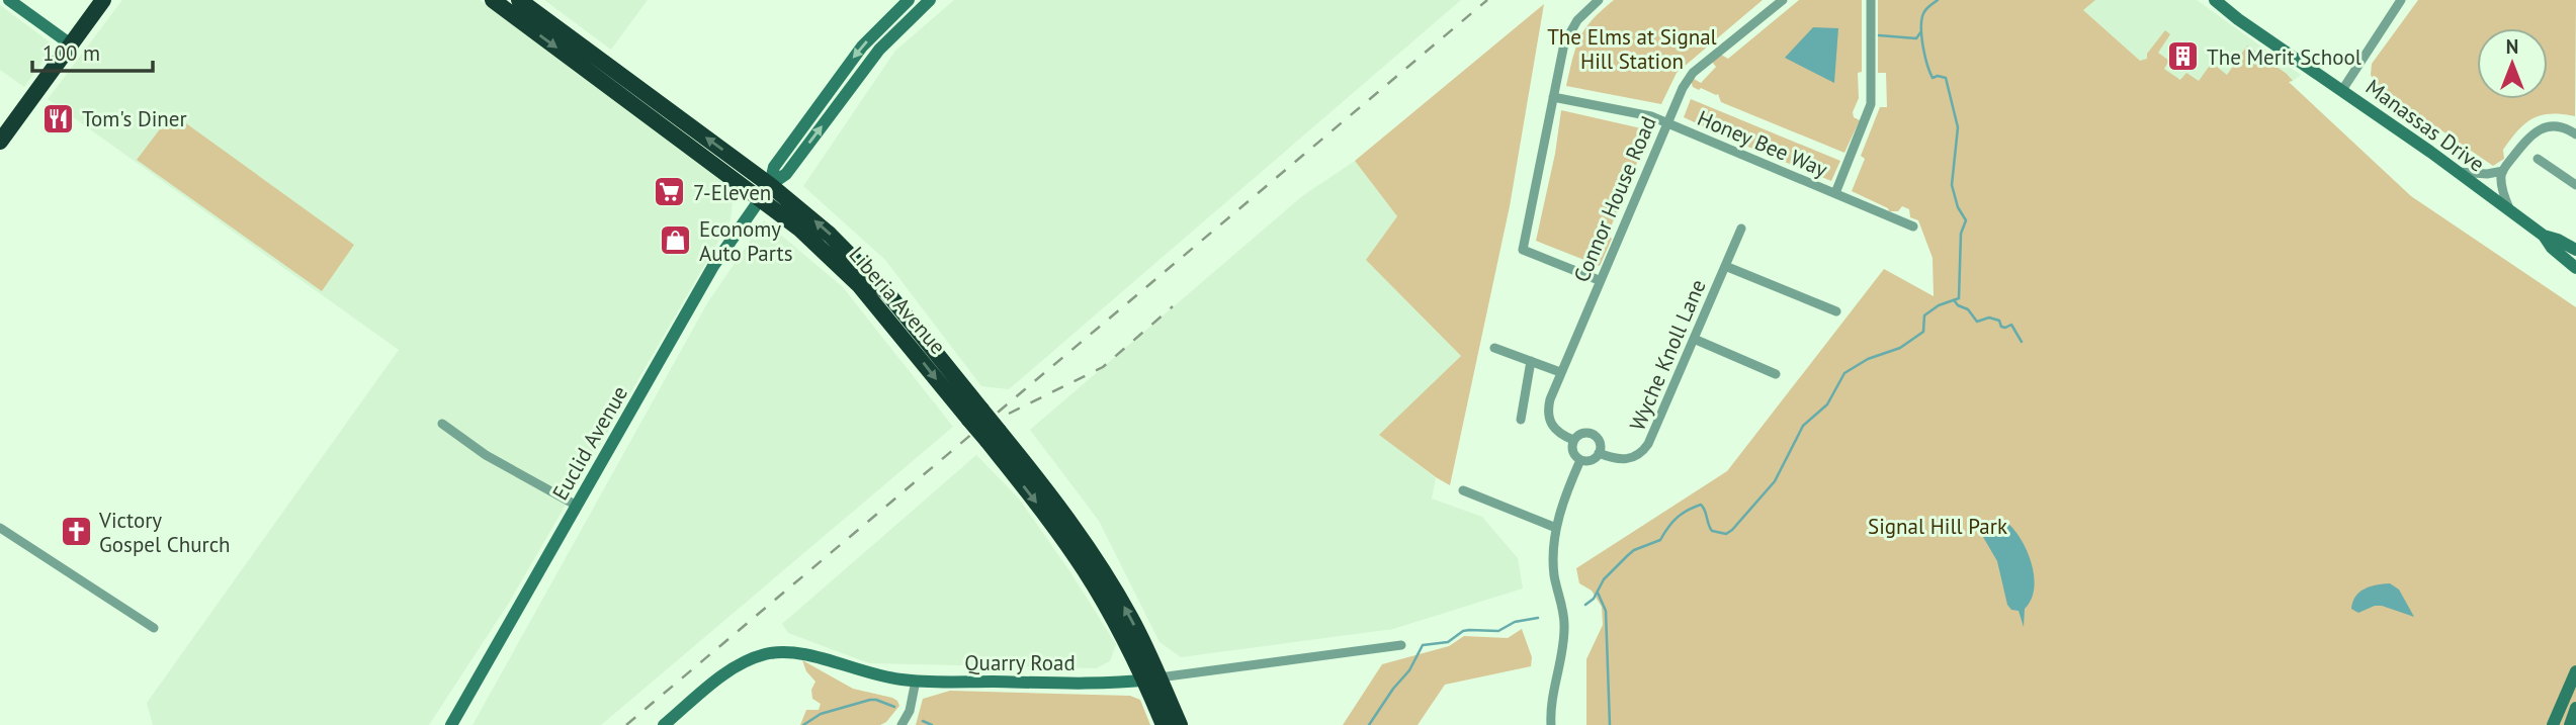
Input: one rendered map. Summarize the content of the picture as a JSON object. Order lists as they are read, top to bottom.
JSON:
{
  "streets": {
    "highway": ["Liberia Avenue"],
    "street": [
      "Manassas Drive",
      "Honey Bee Way",
      "Connor House Road",
      "Wyche Knoll Lane",
      "Euclid Avenue",
      "Quarry Road"
    ]
  },
  "crossings": [
    ["Honey Bee Way", "Connor House Road"],
    ["Connor House Road", "Wyche Knoll Lane"],
    ["Liberia Avenue", "Euclid Avenue"],
    ["Liberia Avenue", "Quarry Road"]
  ],
  "parks": ["The Elms at Signal Hill Station", "Signal Hill Park"],
  "places": {
    "building": ["The Merit School"],
    "restaurant": ["Tom's Diner"],
    "supermarket": ["7-Eleven"],
    "shop": ["Economy Auto Parts"],
    "church": ["Victory Gospel Church"]
  },
  "scale_bar": "100 m",
  "north": "top"
}
